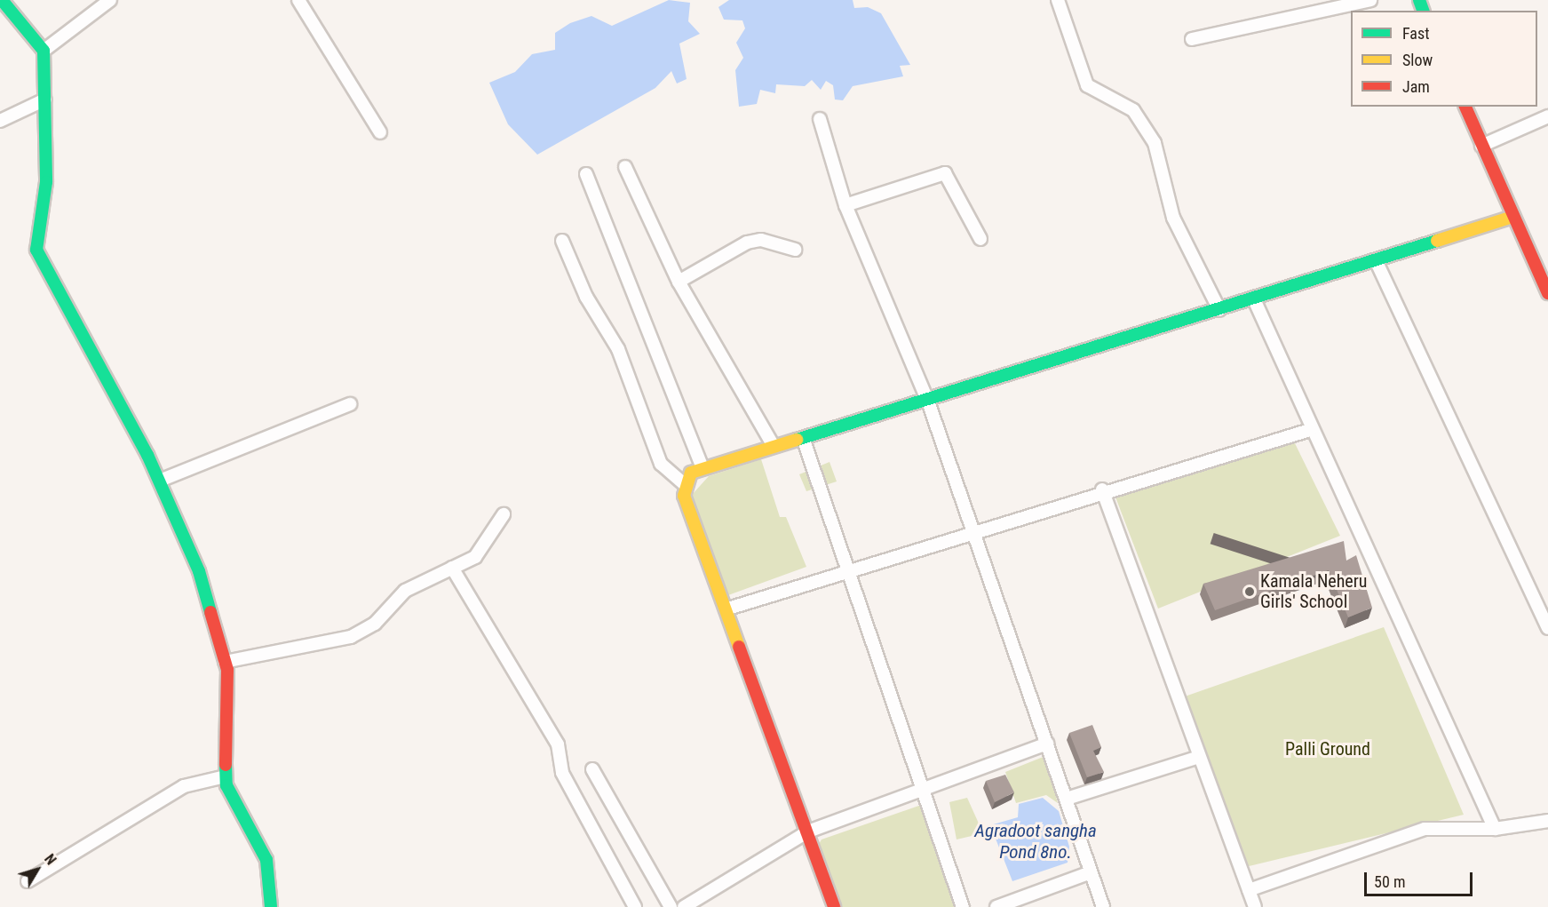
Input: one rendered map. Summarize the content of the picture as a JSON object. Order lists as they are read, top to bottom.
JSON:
{
  "water": ["Agradoot sangha Pond 8no."],
  "parks": ["Palli Ground"],
  "places": ["Kamala Neheru Girls' School"],
  "legend": ["Fast", "Slow", "Jam"],
  "scale_bar": "50 m",
  "north": "top right"
}
